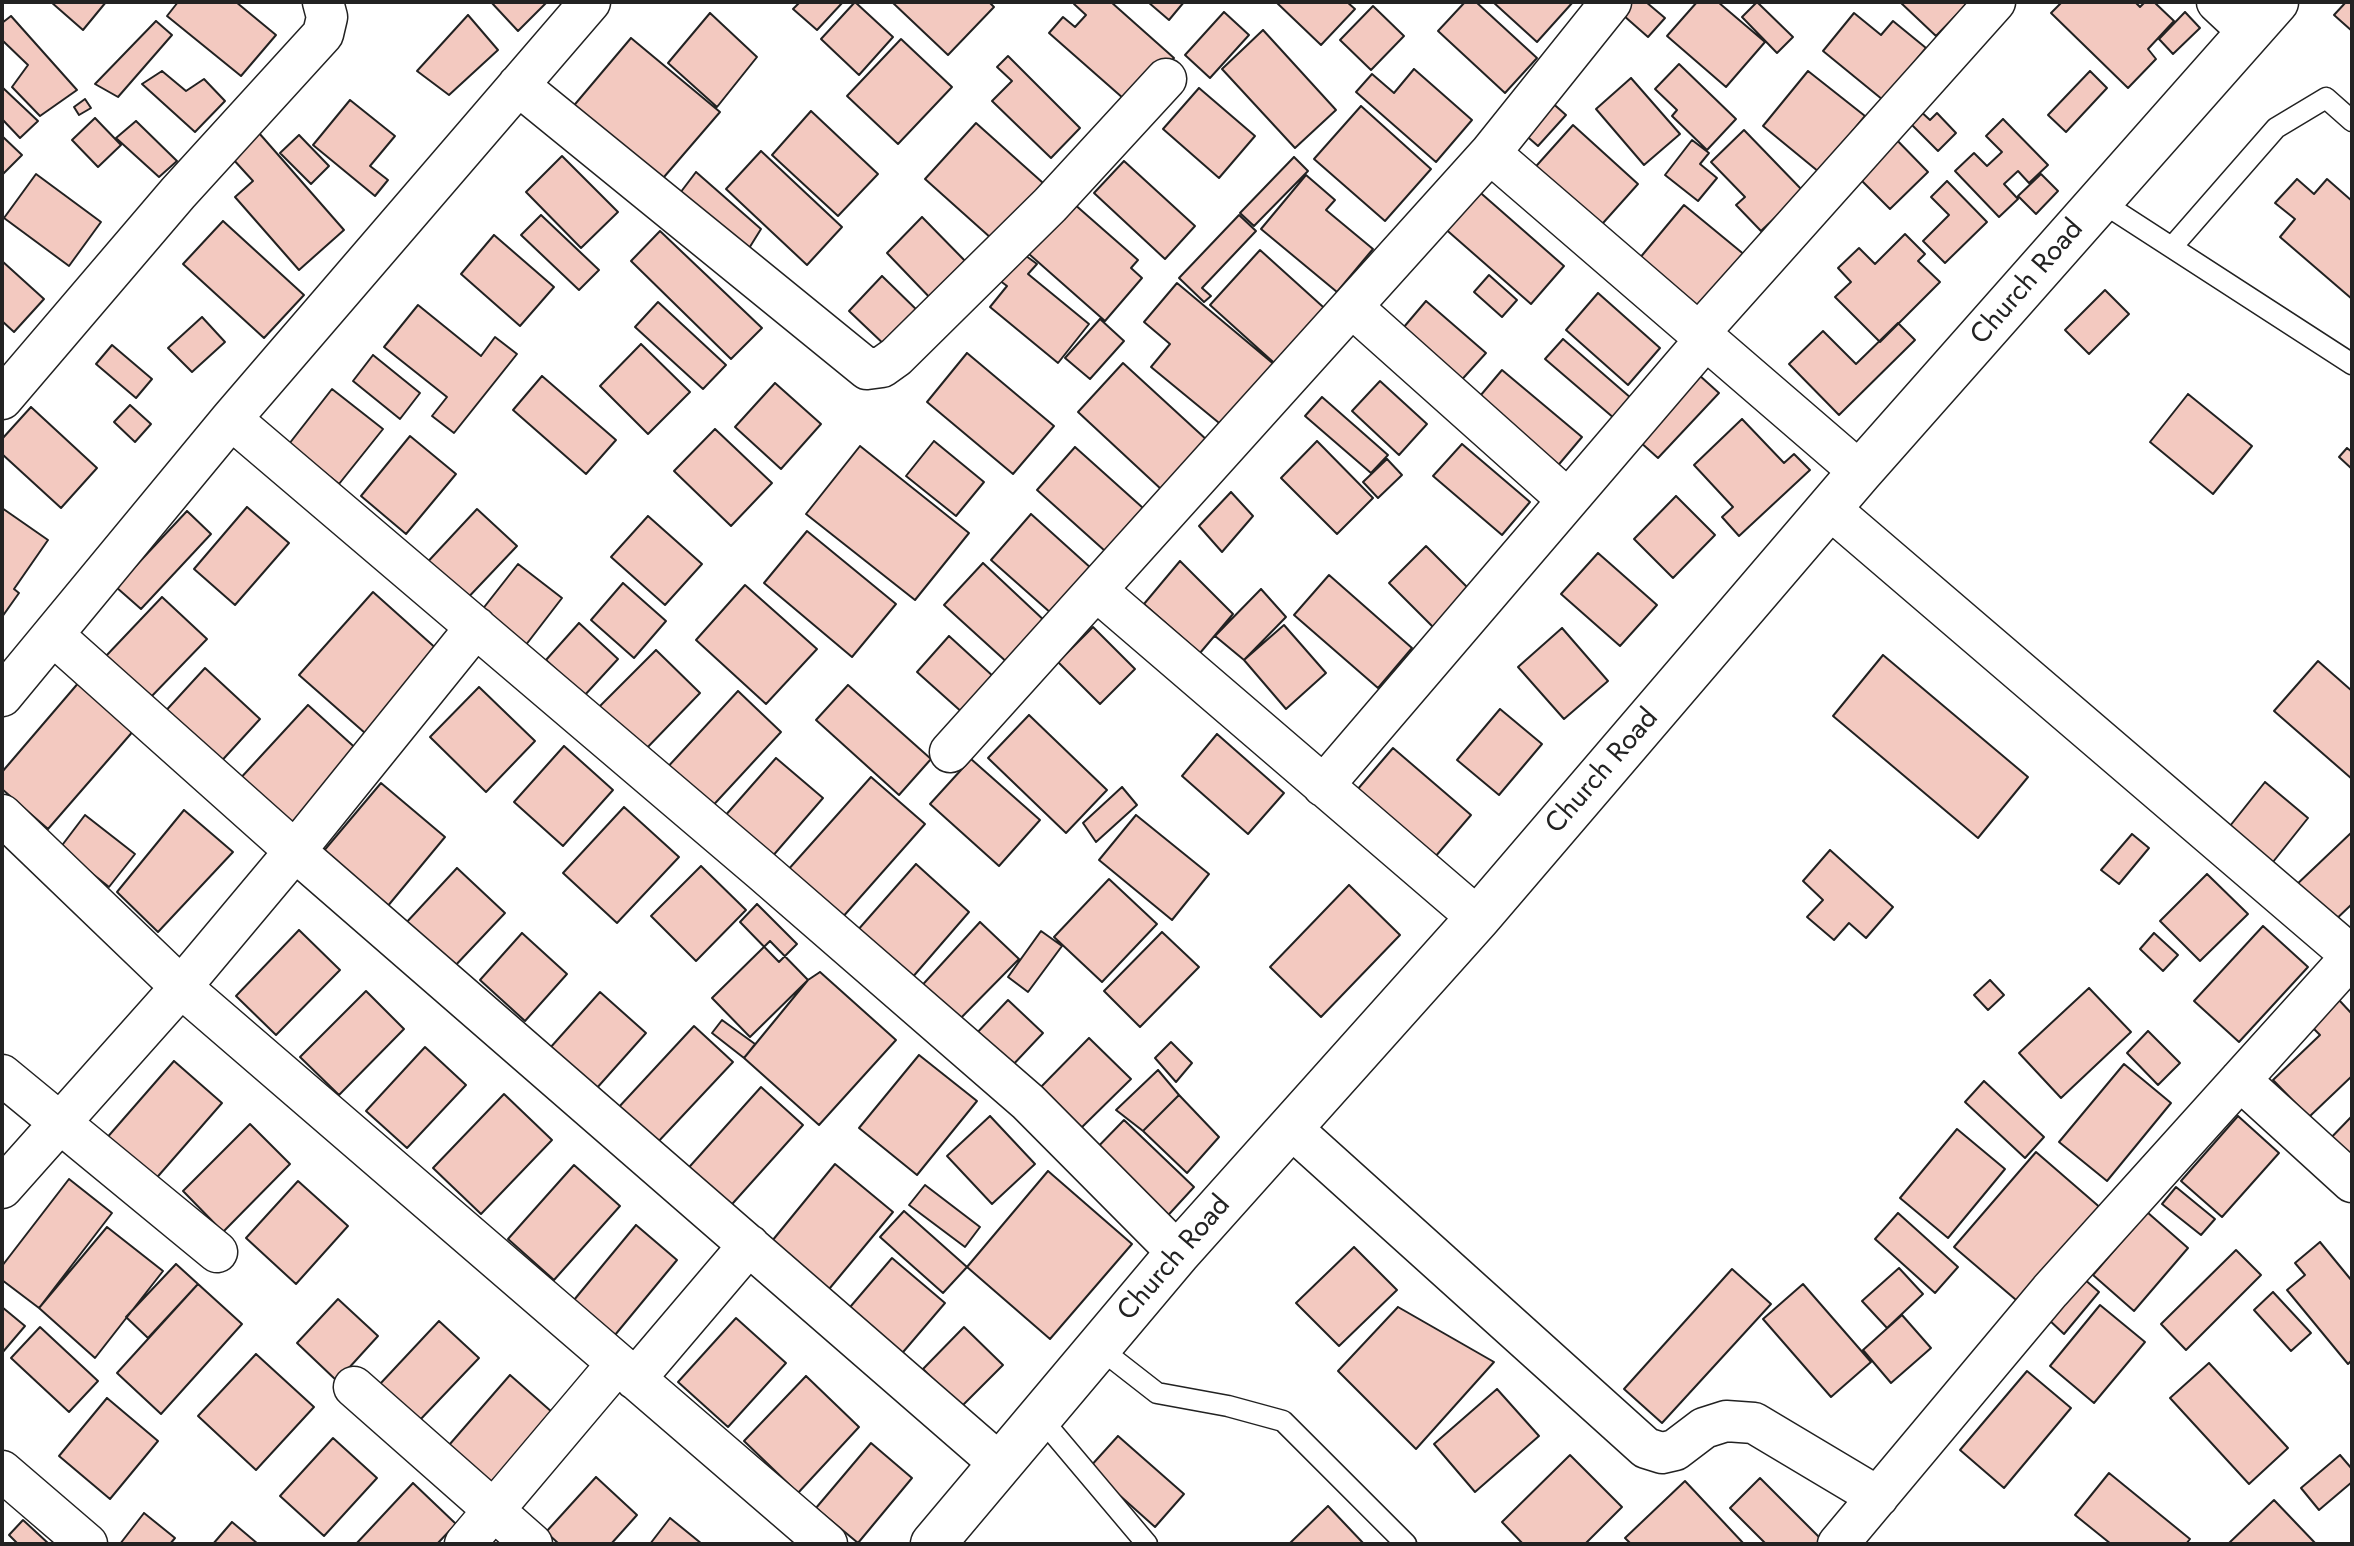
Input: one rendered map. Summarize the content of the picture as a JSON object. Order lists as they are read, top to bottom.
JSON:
{
  "streets": {
    "street": ["Church Road"]
  }
}
